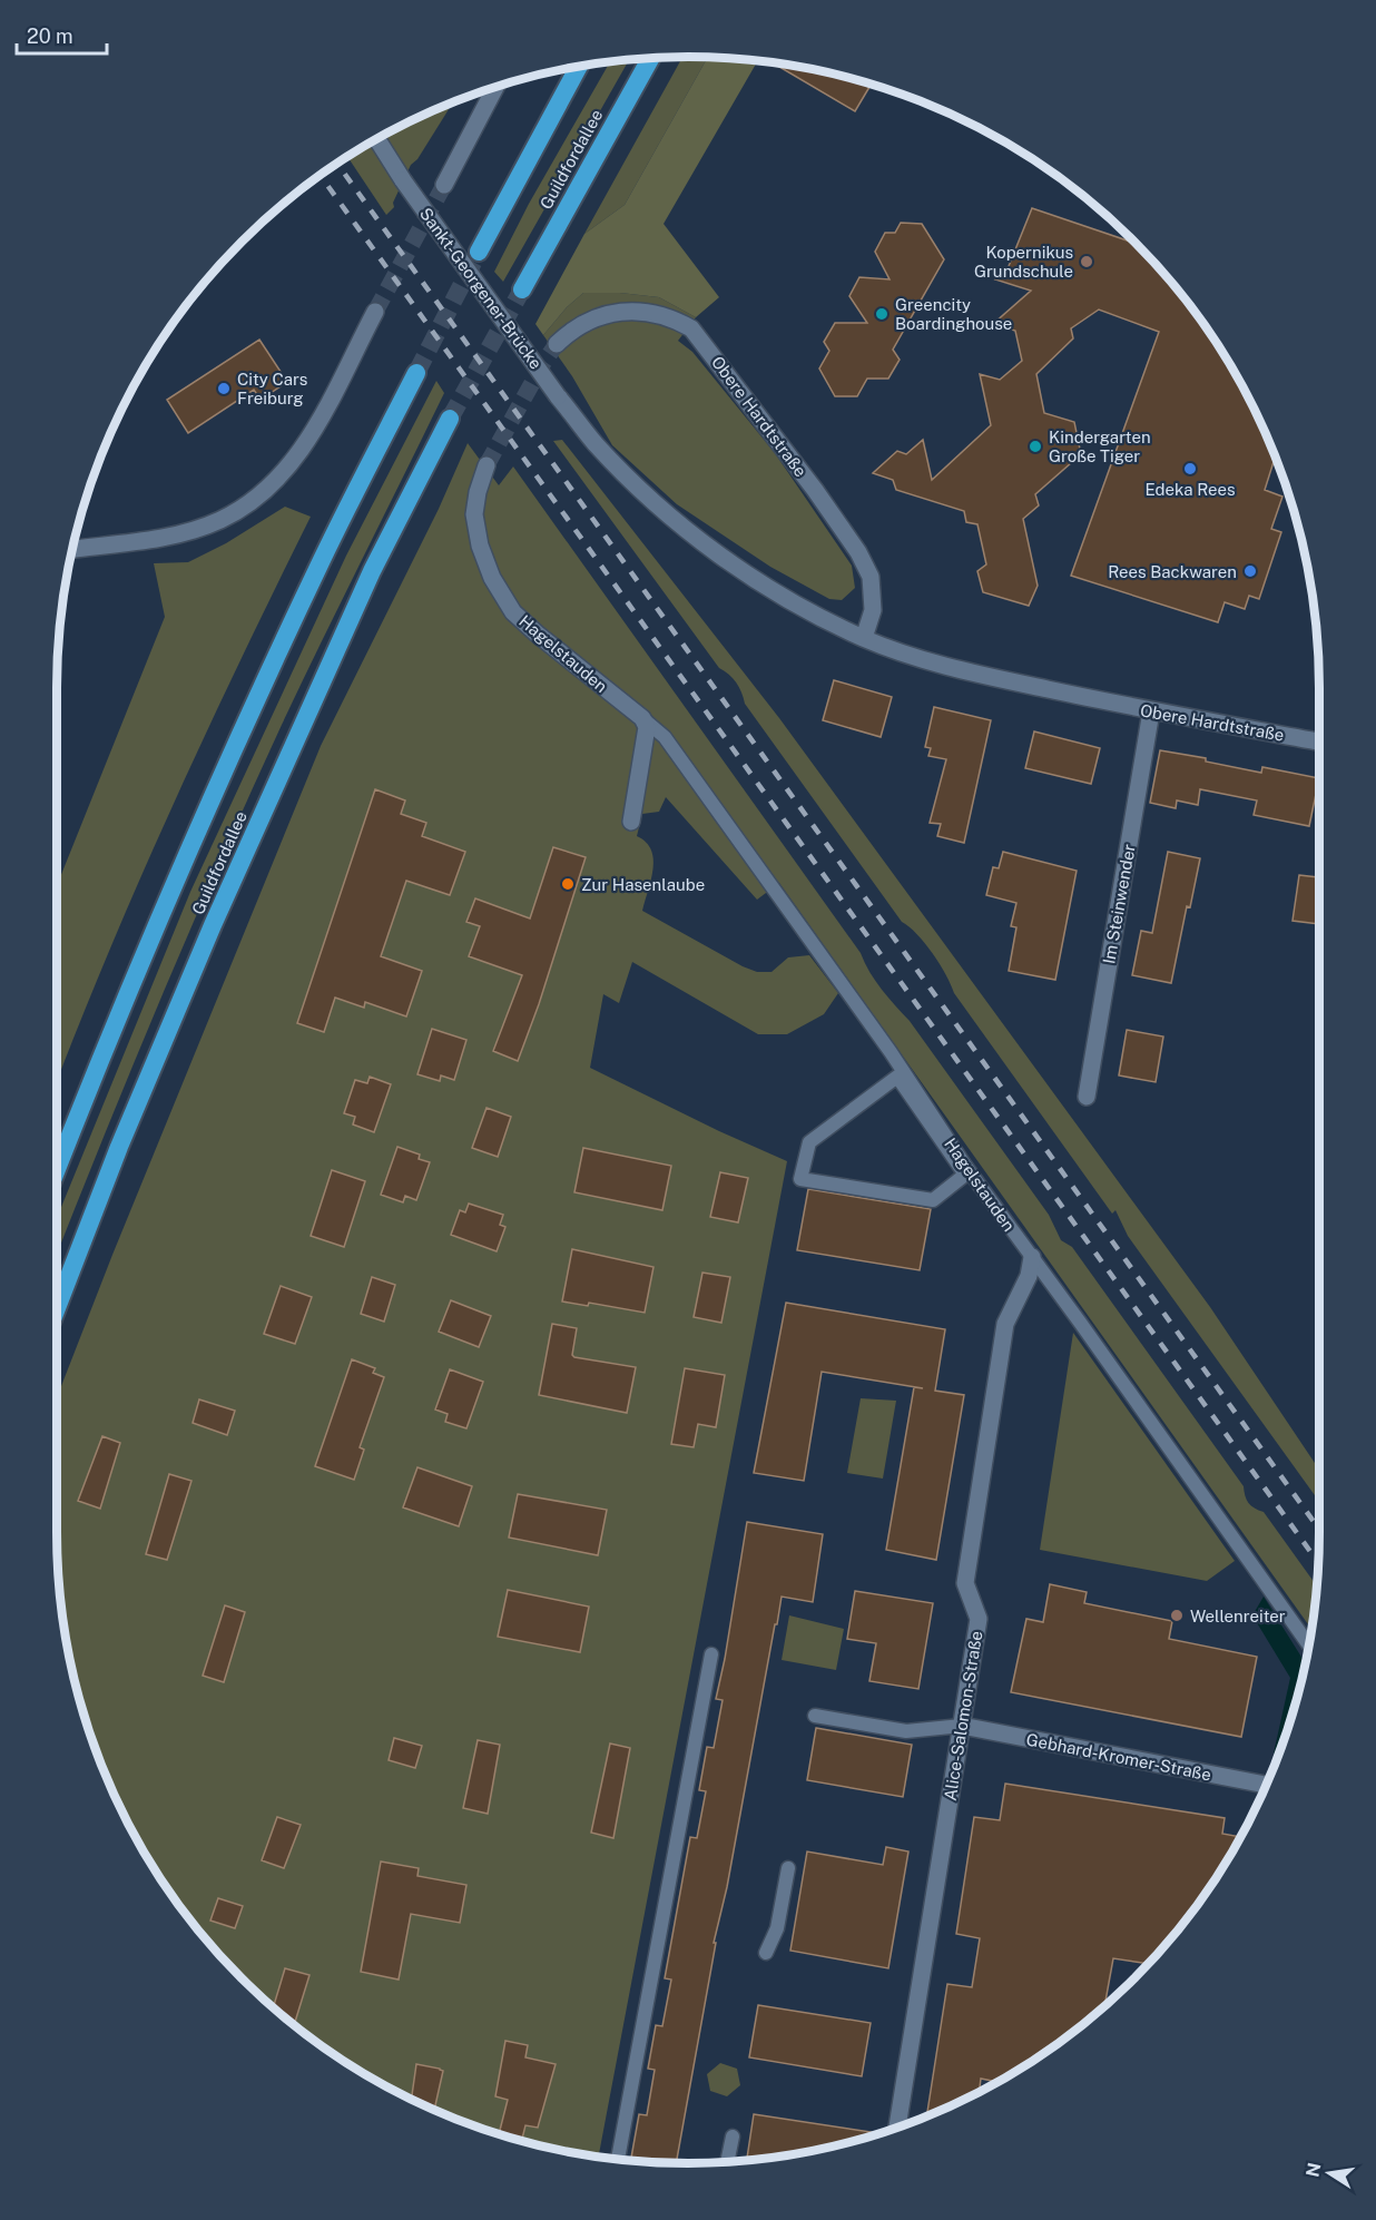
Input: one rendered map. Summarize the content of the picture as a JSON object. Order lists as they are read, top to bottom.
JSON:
{
  "streets": {
    "highway": ["Guildfordallee"],
    "street": [
      "Sankt-Georgener-Brücke",
      "Obere Hardtstraße",
      "Hagelstauden",
      "Im Steinwender",
      "Alice-Salomon-Straße",
      "Gebhard-Kromer-Straße"
    ]
  },
  "crossings": [
    ["Sankt-Georgener-Brücke", "Obere Hardtstraße"],
    ["Obere Hardtstraße", "Im Steinwender"],
    ["Hagelstauden", "Alice-Salomon-Straße"],
    ["Alice-Salomon-Straße", "Gebhard-Kromer-Straße"]
  ],
  "places": [
    "Kopernikus Grundschule",
    "Greencity Boardinghouse",
    "City Cars Freiburg",
    "Kindergarten Große Tiger",
    "Edeka Rees",
    "Rees Backwaren",
    "Zur Hasenlaube",
    "Wellenreiter"
  ],
  "scale_bar": "20 m",
  "north": "left"
}
